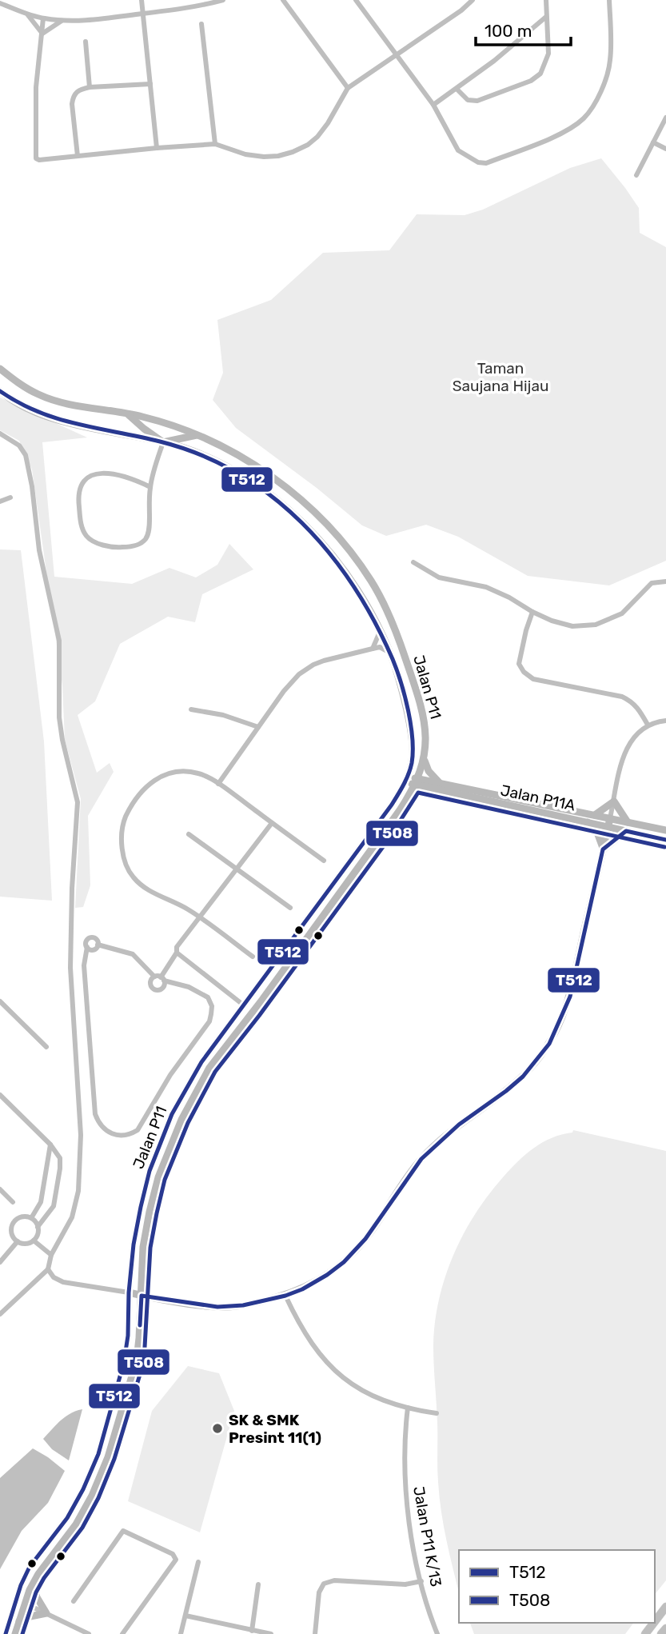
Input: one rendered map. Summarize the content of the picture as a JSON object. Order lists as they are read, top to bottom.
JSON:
{
  "streets": {
    "main road": ["Jalan P11", "Jalan P11A"],
    "street": ["Jalan P11 K/13"]
  },
  "crossings": [
    ["Jalan P11", "Jalan P11A"]
  ],
  "parks": ["Taman Saujana Hijau"],
  "places": ["SK & SMK Presint 11(1)"],
  "lines": ["transit line T512", "transit line T508"],
  "legend": ["T512", "T508"],
  "scale_bar": "100 m"
}
